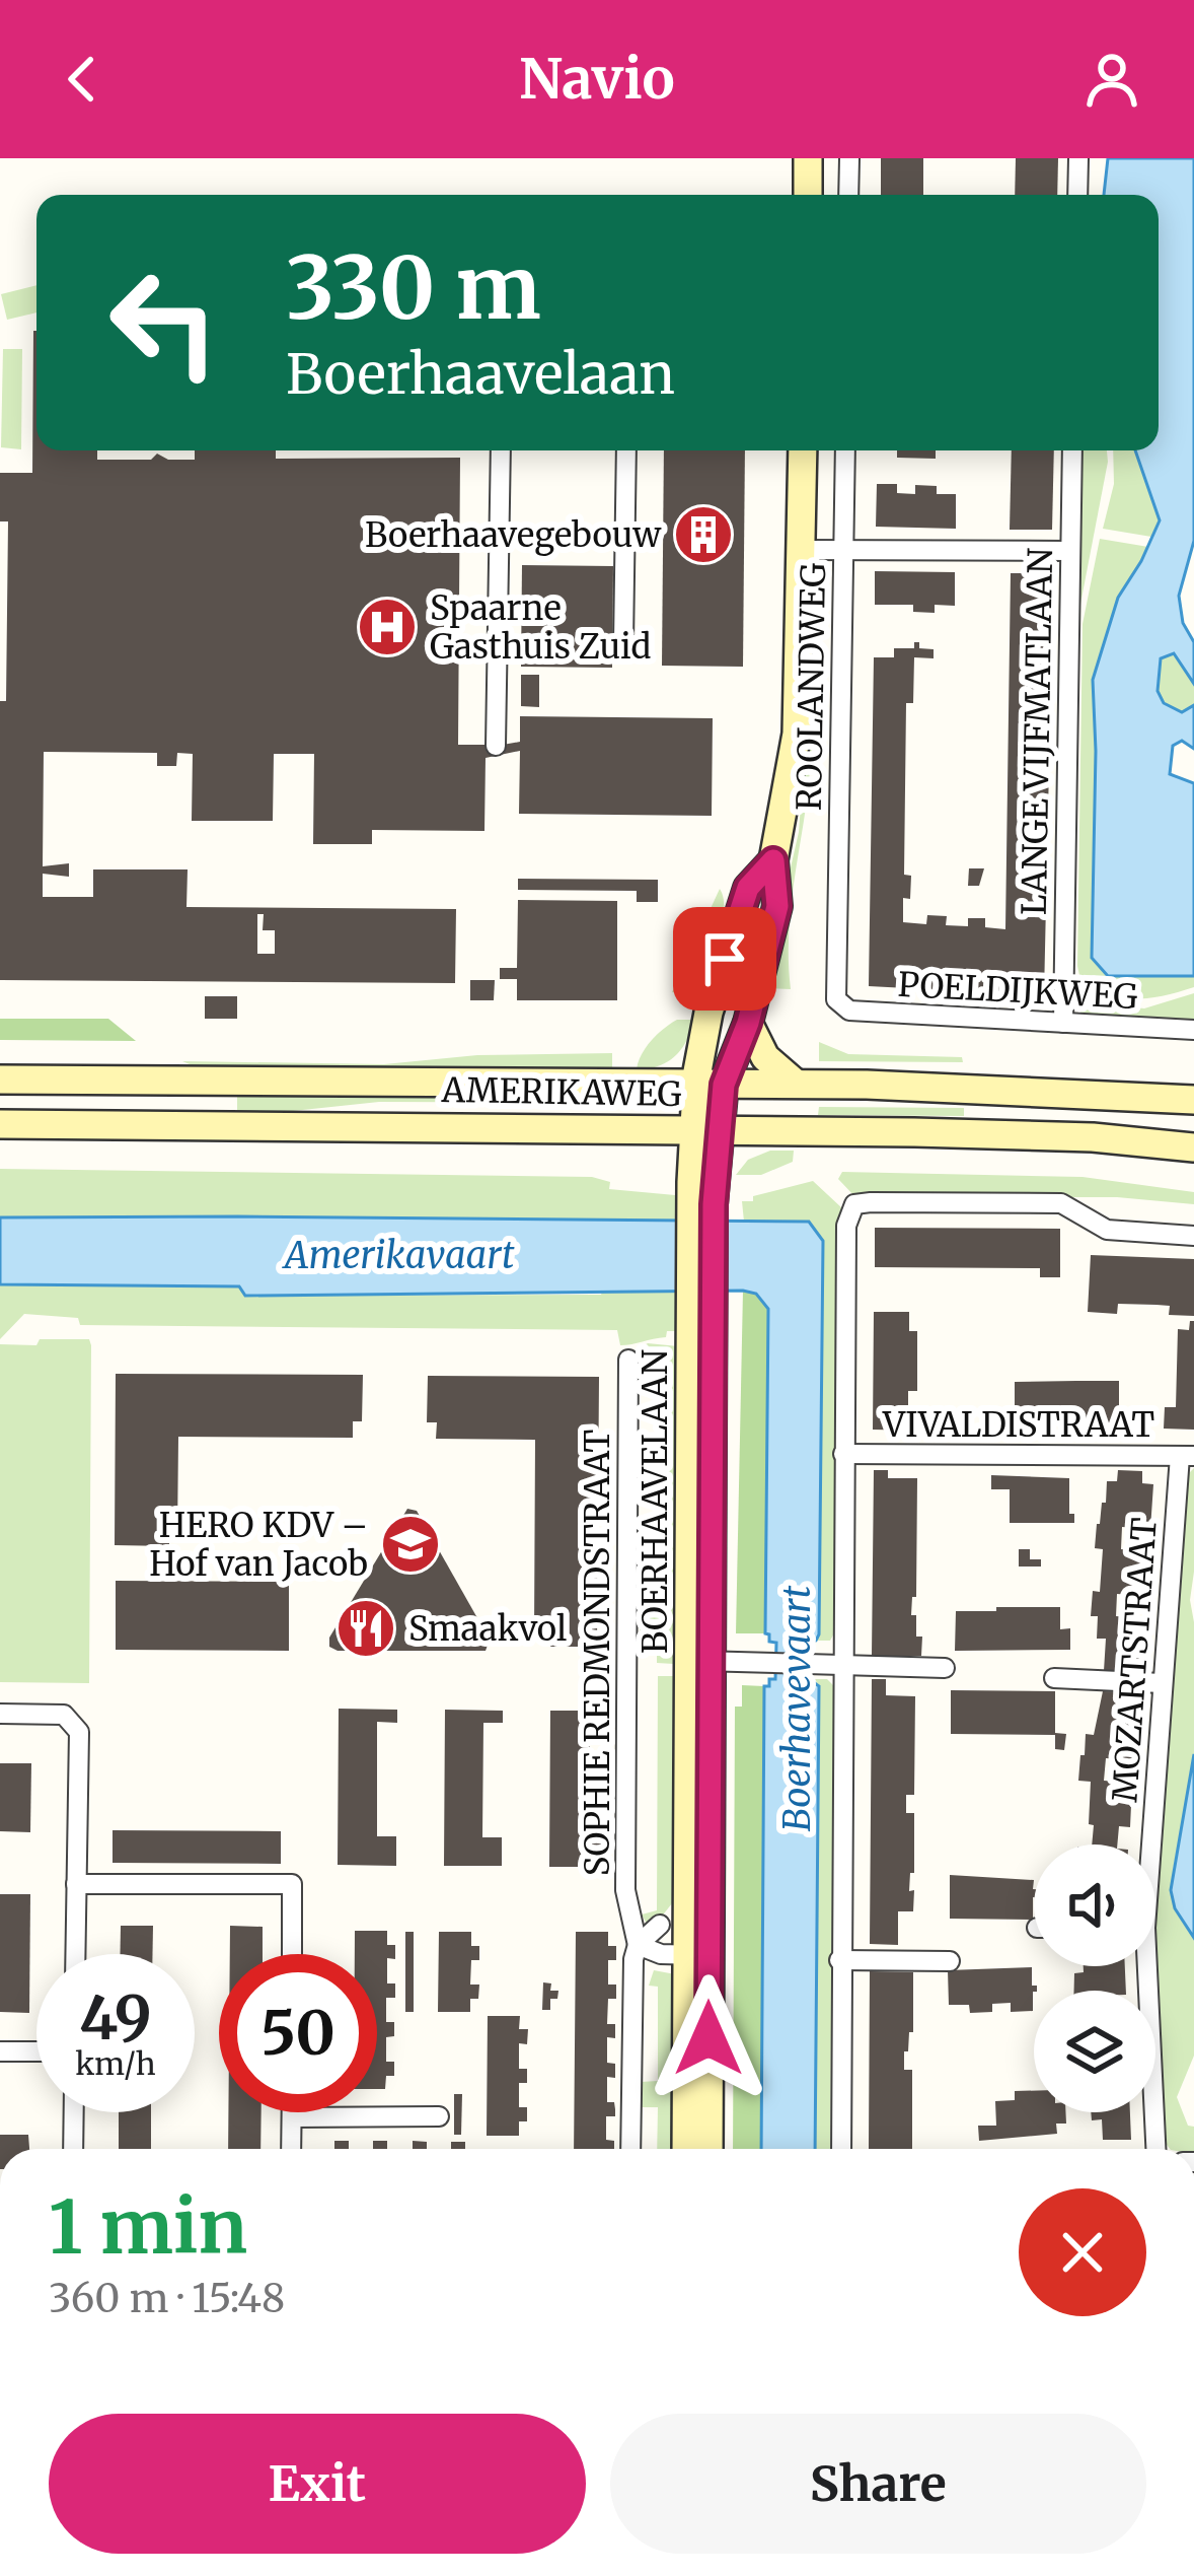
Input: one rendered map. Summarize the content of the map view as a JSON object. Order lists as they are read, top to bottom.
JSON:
{
  "streets": {
    "main road": ["AMERIKAWEG", "BOERHAAVELAAN"],
    "street": [
      "ROOLANDWEG",
      "LANGE VIJFMATLAAN",
      "POELDIJKWEG",
      "VIVALDISTRAAT",
      "SOPHIE REDMONDSTRAAT",
      "MOZARTSTRAAT"
    ]
  },
  "crossings": [
    ["ROOLANDWEG", "POELDIJKWEG"],
    ["LANGE VIJFMATLAAN", "POELDIJKWEG"],
    ["AMERIKAWEG", "BOERHAAVELAAN"],
    ["VIVALDISTRAAT", "MOZARTSTRAAT"]
  ],
  "water": ["Amerikavaart", "Boerhavevaart"],
  "places": {
    "building": ["Boerhaavegebouw"],
    "hospital": ["Spaarne Gasthuis Zuid"],
    "school or university": ["HERO KDV – Hof van Jacob"],
    "restaurant": ["Smaakvol"]
  },
  "page": {
    "header": "Navio",
    "turn": ["330 m", "Boerhaavelaan"],
    "speed": "49 km/h",
    "limit": "50",
    "heading": ["1 min", "360 m · 15:48"],
    "buttons": ["Exit", "Share"]
  }
}
